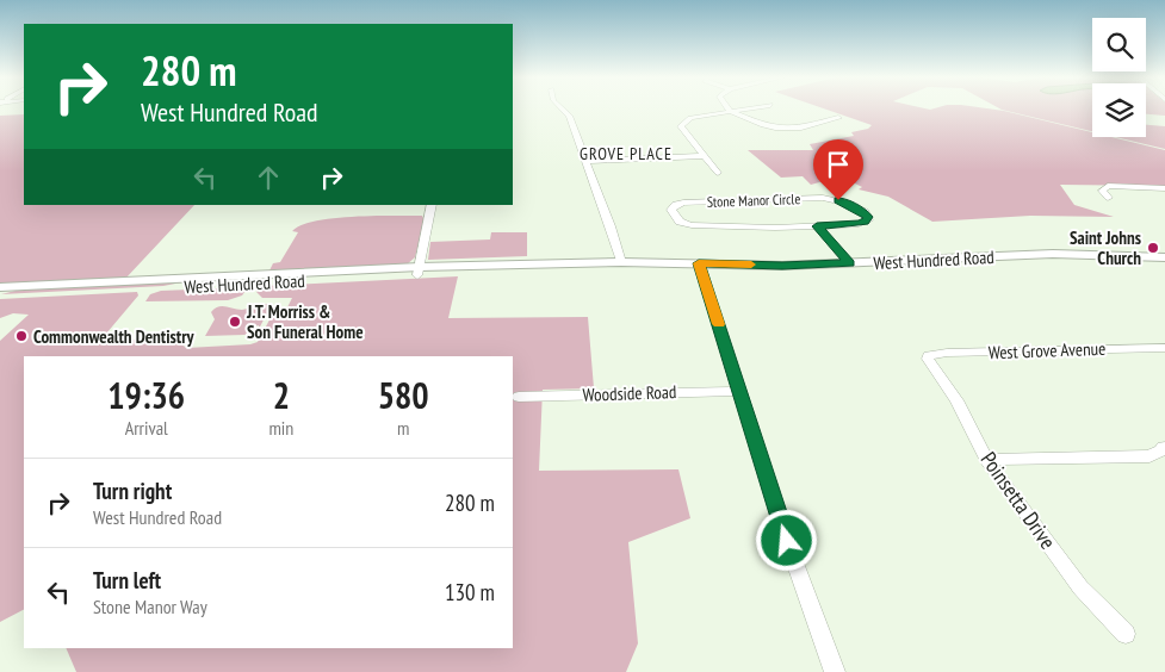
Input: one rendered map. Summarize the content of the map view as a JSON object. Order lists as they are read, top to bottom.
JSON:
{
  "streets": {
    "main road": ["West Hundred Road"],
    "street": [
      "Stone Manor Circle",
      "West Grove Avenue",
      "Woodside Road",
      "Poinsetta Drive"
    ]
  },
  "crossings": [
    ["West Grove Avenue", "Poinsetta Drive"]
  ],
  "districts": ["GROVE PLACE"],
  "places": ["Saint Johns Church", "J.T. Morriss & Son Funeral Home", "Commonwealth Dentistry"],
  "page": {
    "turn": ["280 m", "West Hundred Road"],
    "eta": [
      "19:36",
      "Arrival",
      "2",
      "min",
      "580",
      "m"
    ],
    "list": [
      {
        "name": "Turn right",
        "note": "West Hundred Road",
        "value": "280 m"
      },
      {
        "name": "Turn left",
        "note": "Stone Manor Way",
        "value": "130 m"
      }
    ]
  }
}
